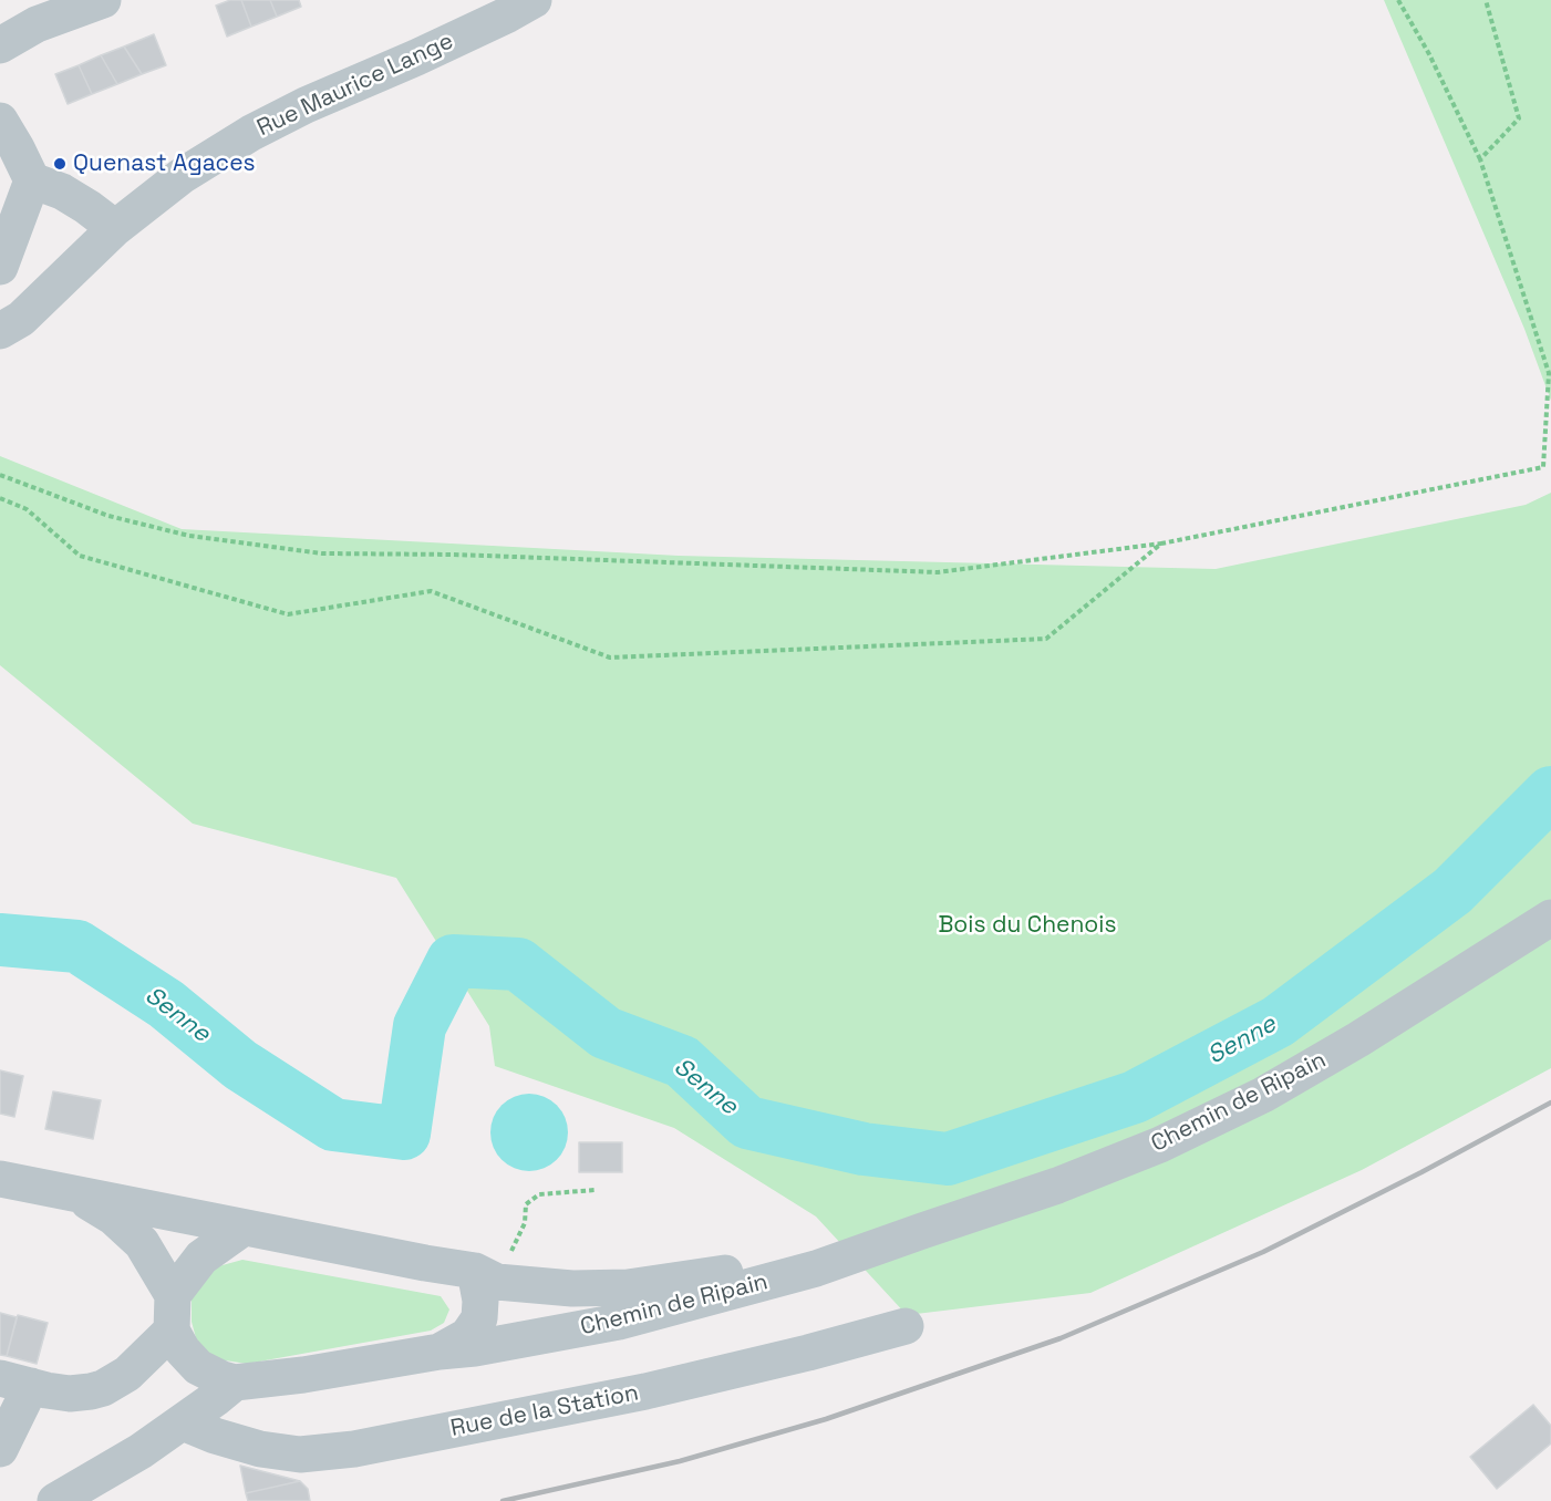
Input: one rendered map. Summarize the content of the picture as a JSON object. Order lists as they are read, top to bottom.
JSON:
{
  "streets": {
    "street": ["Rue Maurice Lange", "Chemin de Ripain", "Rue de la Station"]
  },
  "water": ["Senne"],
  "parks": ["Bois du Chenois"],
  "places": ["Quenast Agaces"]
}
